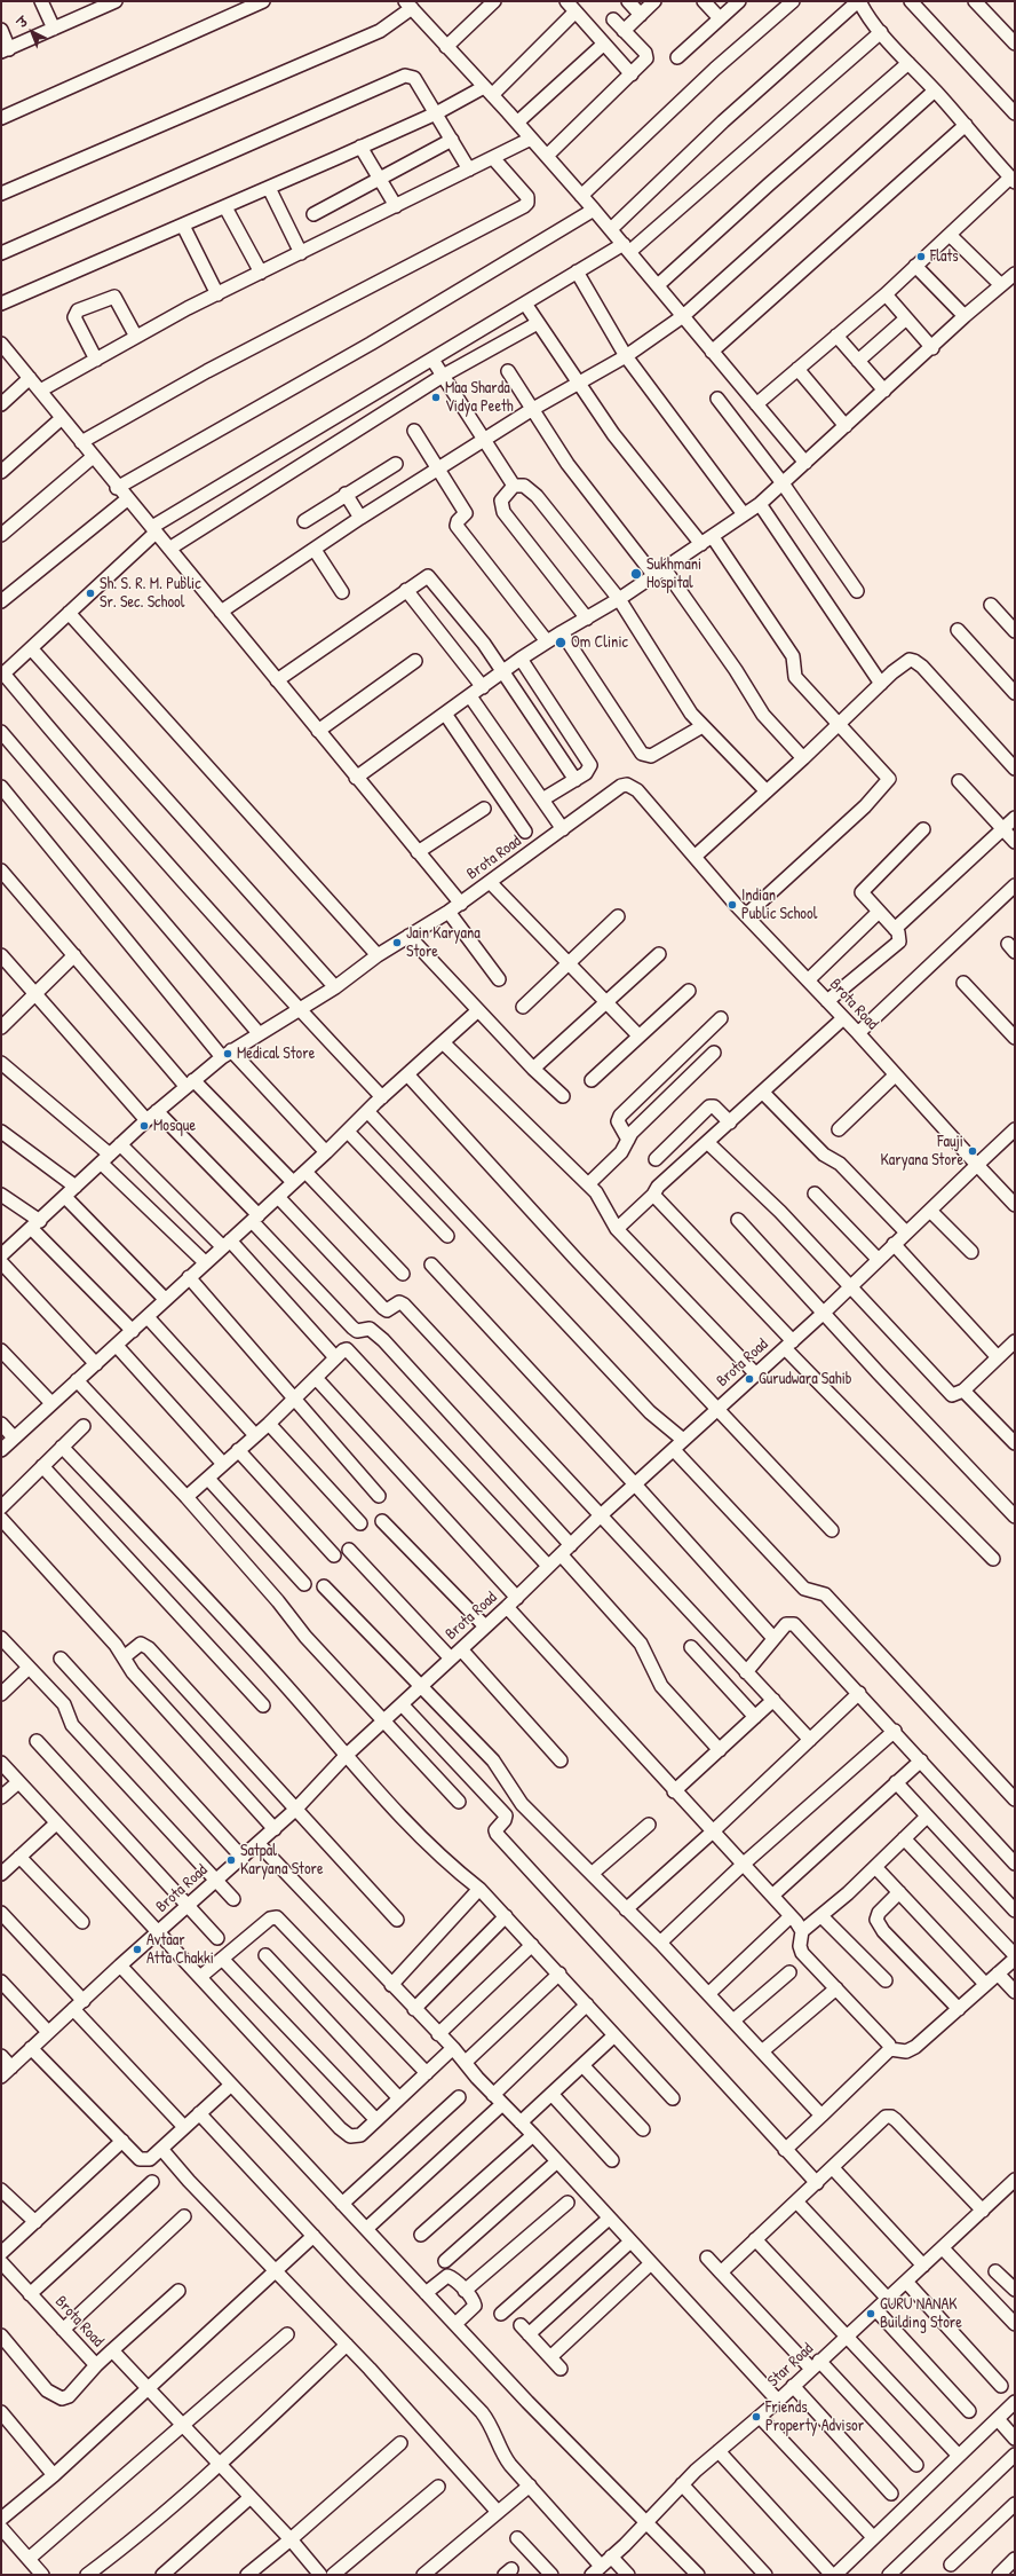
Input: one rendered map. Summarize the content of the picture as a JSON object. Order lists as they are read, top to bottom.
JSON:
{
  "streets": {
    "street": ["Brota Road", "Star Road"]
  },
  "places": [
    "Flats",
    "Maa Sharda Vidya Peeth",
    "Sukhmani Hospital",
    "Sh. S. R. M. Public Sr. Sec. School",
    "Om Clinic",
    "Indian Public School",
    "Jain Karyana Store",
    "Medical Store",
    "Mosque",
    "Fauji Karyana Store",
    "Gurudwara Sahib",
    "Satpal Karyana Store",
    "Avtaar Atta Chakki",
    "GURU NANAK Building Store",
    "Friends Property Advisor"
  ],
  "north": "top left"
}
